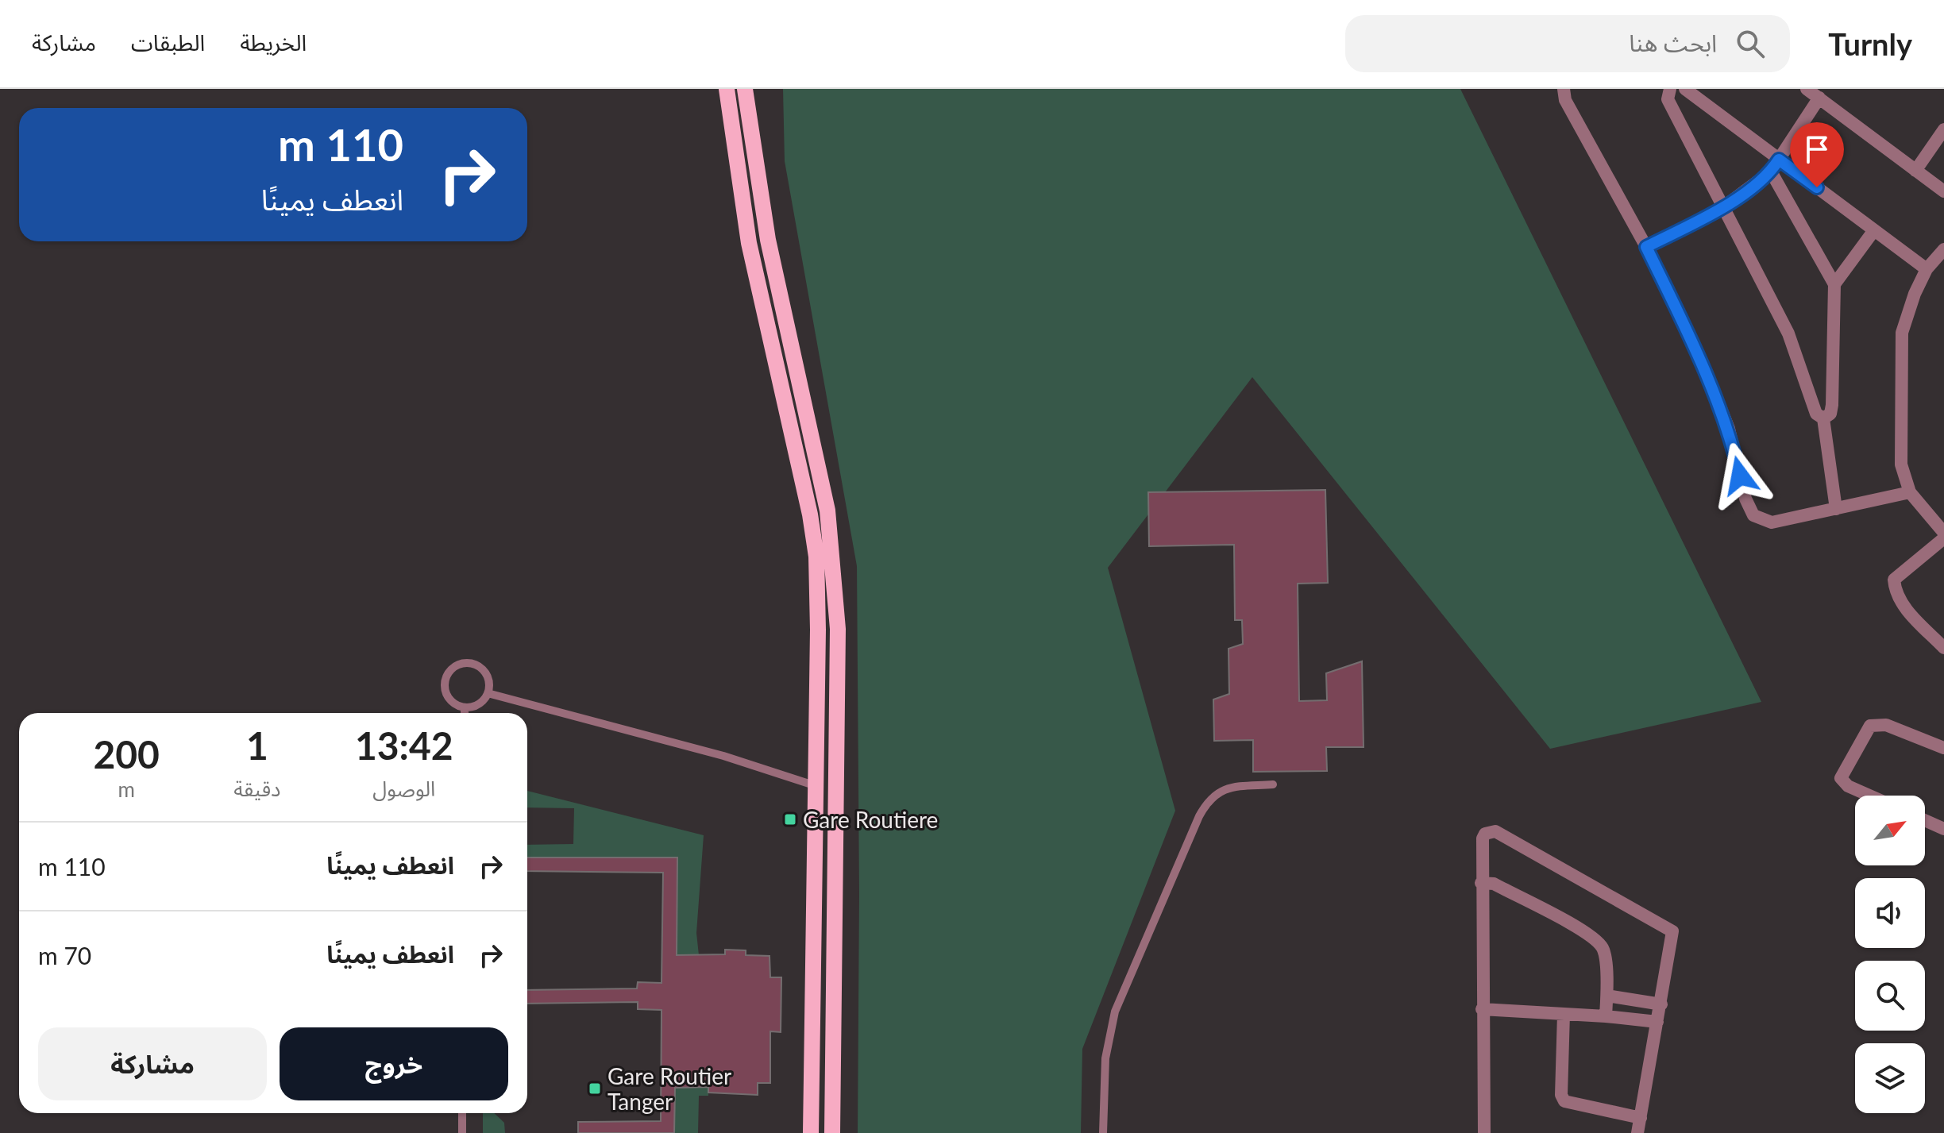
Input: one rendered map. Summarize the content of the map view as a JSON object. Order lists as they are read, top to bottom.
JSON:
{
  "places": {
    "transit": ["Gare Routiere", "Gare Routier Tanger"]
  },
  "north": "top right",
  "page": {
    "header": "Turnly",
    "search": "ابحث هنا",
    "nav": ["الخريطة", "الطبقات", "مشاركة"],
    "turn": ["110 m", "انعطف يمينًا"],
    "eta": [
      "13:42",
      "الوصول",
      "1",
      "دقيقة",
      "200",
      "m"
    ],
    "list": [
      {
        "name": "انعطف يمينًا",
        "value": "110 m"
      },
      {
        "name": "انعطف يمينًا",
        "value": "70 m"
      }
    ],
    "buttons": ["خروج", "مشاركة"]
  }
}
